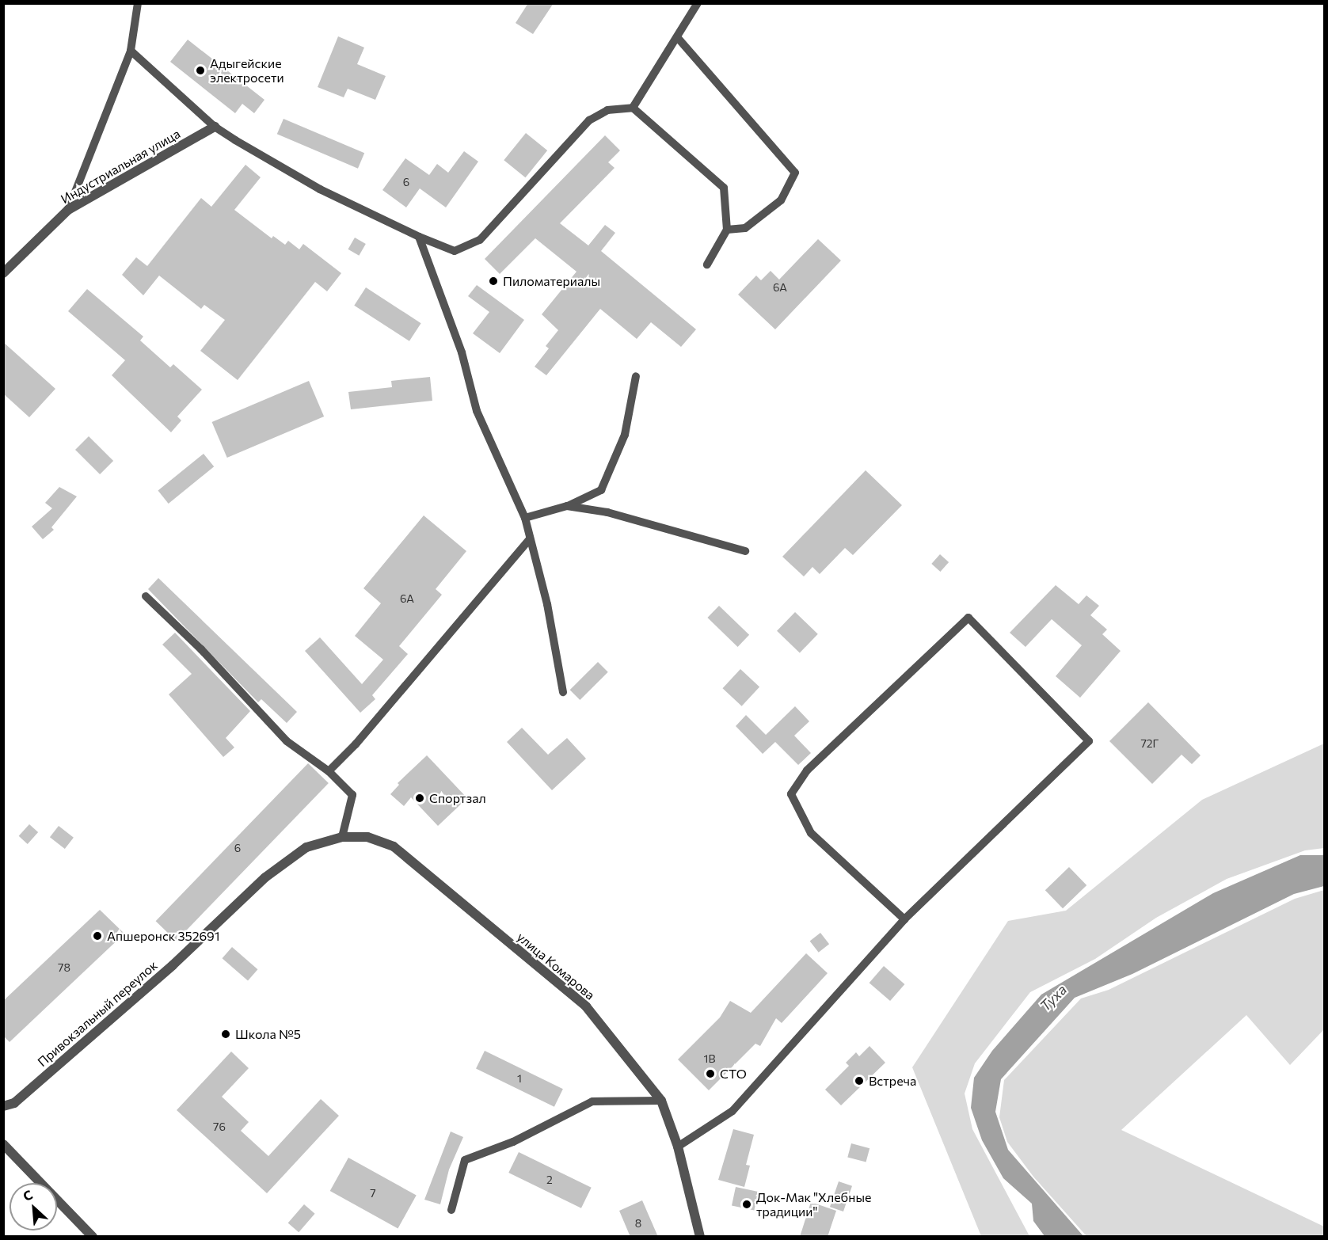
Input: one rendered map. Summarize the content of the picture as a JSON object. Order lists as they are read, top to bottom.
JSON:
{
  "streets": {
    "street": ["Индустриальная улица", "улица Комарова", "Привокзальный переулок"]
  },
  "crossings": [
    ["улица Комарова", "Привокзальный переулок"]
  ],
  "water": ["Туха"],
  "places": [
    "Адыгейские электросети",
    "Пиломатериалы",
    "Спортзал",
    "Апшеронск 352691",
    "Школа №5",
    "СТО",
    "Встреча",
    "Док-Мак \"Хлебные традиции\""
  ],
  "house_numbers": [
    "6",
    "6А",
    "6А",
    "72Г",
    "6",
    "78",
    "1В",
    "1",
    "76",
    "2",
    "7",
    "8"
  ],
  "north": "top left"
}
